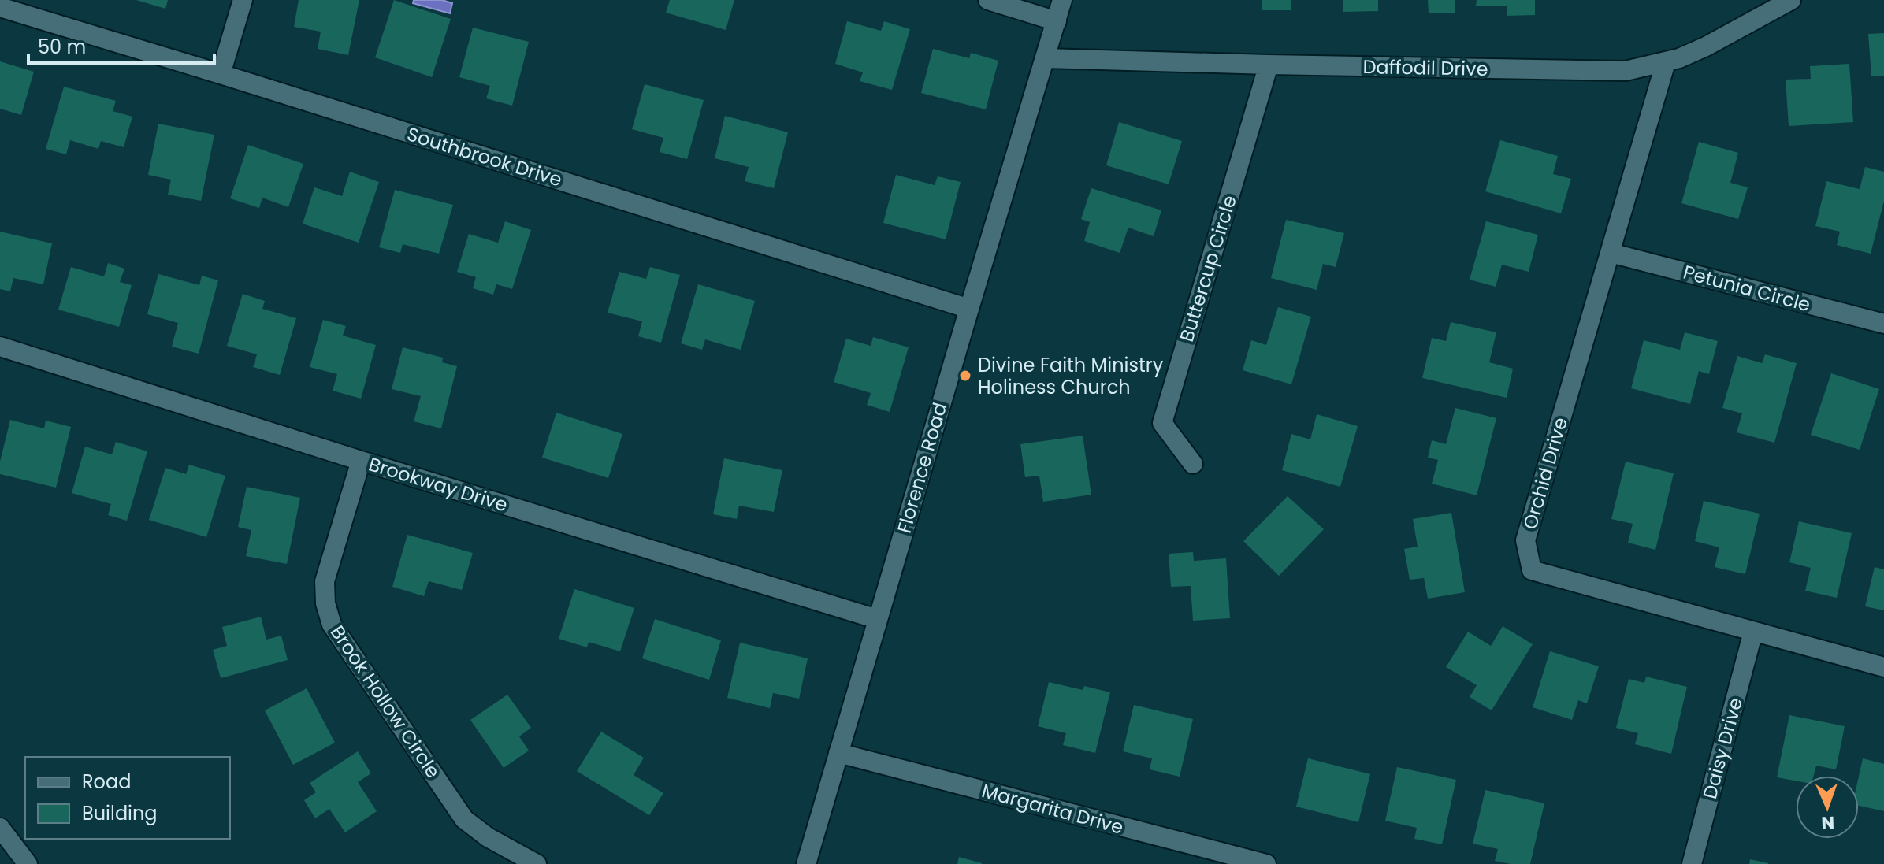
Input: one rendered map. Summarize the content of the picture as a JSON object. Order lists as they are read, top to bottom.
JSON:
{
  "streets": {
    "street": [
      "Daffodil Drive",
      "Southbrook Drive",
      "Buttercup Circle",
      "Petunia Circle",
      "Florence Road",
      "Orchid Drive",
      "Brookway Drive",
      "Brook Hollow Circle",
      "Daisy Drive",
      "Margarita Drive"
    ]
  },
  "crossings": [
    ["Daffodil Drive", "Buttercup Circle"],
    ["Daffodil Drive", "Florence Road"],
    ["Daffodil Drive", "Orchid Drive"],
    ["Southbrook Drive", "Florence Road"],
    ["Petunia Circle", "Orchid Drive"],
    ["Florence Road", "Brookway Drive"],
    ["Florence Road", "Margarita Drive"],
    ["Orchid Drive", "Daisy Drive"],
    ["Brookway Drive", "Brook Hollow Circle"]
  ],
  "places": ["Divine Faith Ministry Holiness Church"],
  "legend": ["Road", "Building"],
  "scale_bar": "50 m",
  "north": "bottom"
}
